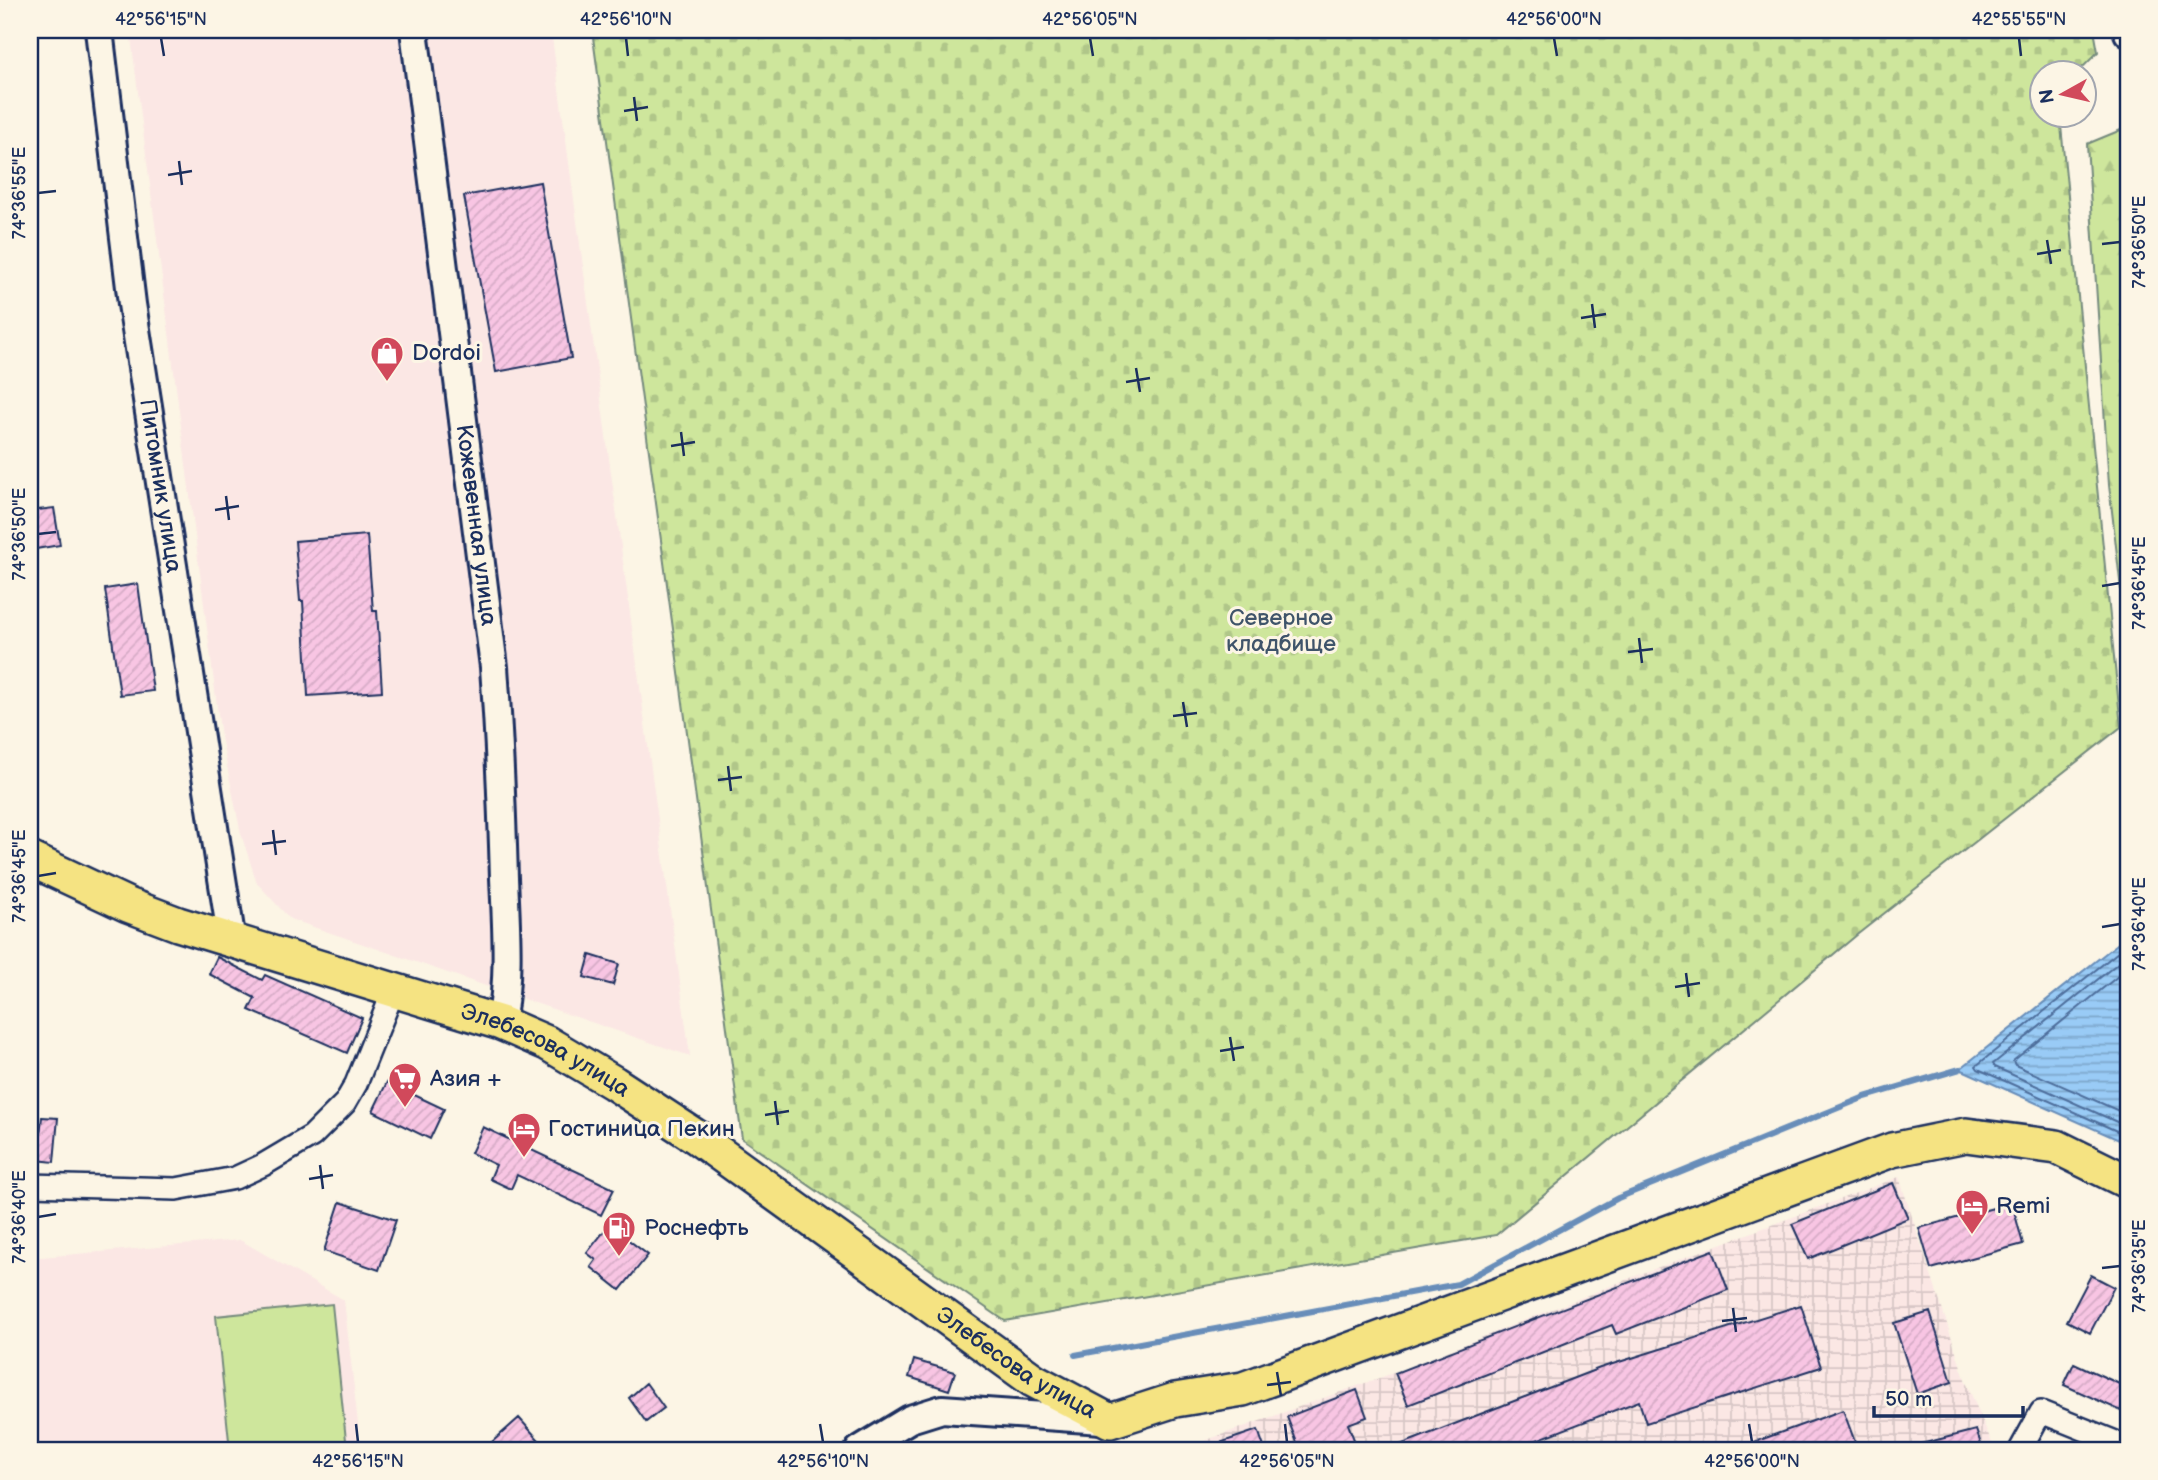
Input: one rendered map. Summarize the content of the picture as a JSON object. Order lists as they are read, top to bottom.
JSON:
{
  "streets": {
    "main road": ["Элебесова улица"],
    "street": ["Питомник улица", "Кожевенная улица"]
  },
  "crossings": [
    ["Питомник улица", "Элебесова улица"],
    ["Кожевенная улица", "Элебесова улица"]
  ],
  "parks": ["Северное кладбище"],
  "places": {
    "shop": ["Dordoi"],
    "supermarket": ["Азия +"],
    "hotel": ["Гостиница Пекин", "Remi"],
    "fuel station": ["Роснефть"]
  },
  "scale_bar": "50 m",
  "north": "left",
  "coordinates": [
    "42°56'15\"N",
    "42°56'10\"N",
    "42°56'05\"N",
    "42°56'00\"N",
    "42°55'55\"N",
    "74°36'55\"E",
    "74°36'50\"E",
    "74°36'45\"E",
    "74°36'40\"E",
    "74°36'35\"E"
  ]
}
